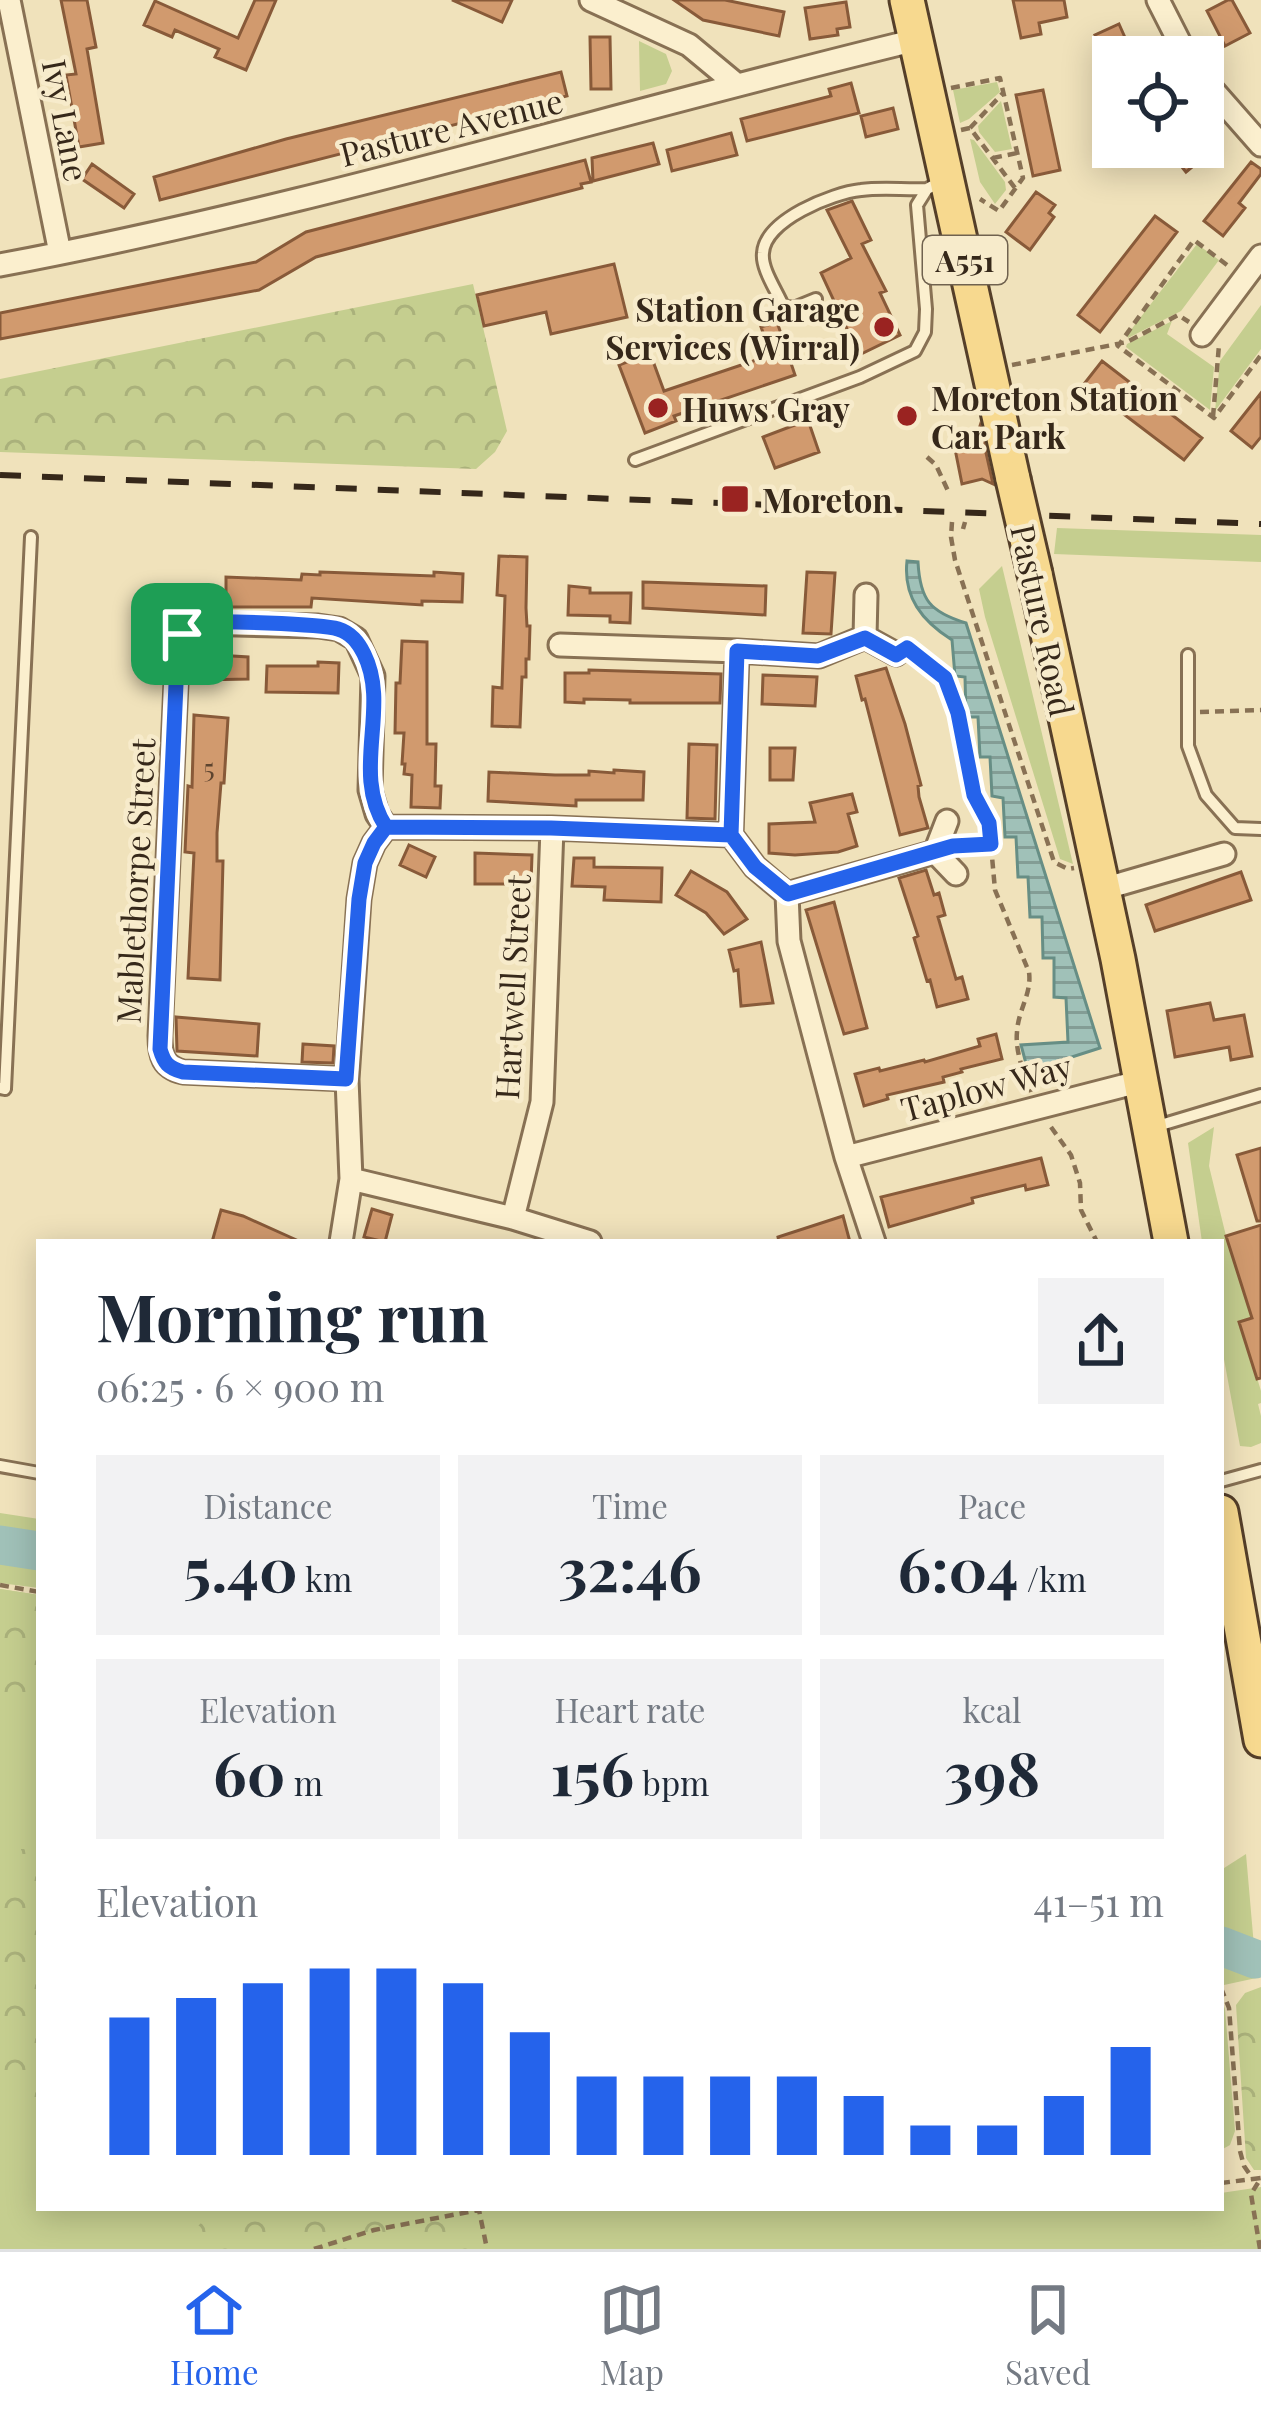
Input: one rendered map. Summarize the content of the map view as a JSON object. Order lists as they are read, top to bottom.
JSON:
{
  "streets": {
    "main road": ["A551", "Pasture Road"],
    "street": [
      "Ivy Lane",
      "Pasture Avenue",
      "Mablethorpe Street",
      "Hartwell Street",
      "Taplow Way"
    ]
  },
  "crossings": [
    ["Ivy Lane", "Pasture Avenue"],
    ["Pasture Avenue", "Pasture Road"],
    ["Pasture Road", "Taplow Way"]
  ],
  "places": {
    "other": ["Station Garage Services (Wirral)", "Huws Gray", "Moreton Station Car Park"],
    "transit": ["Moreton"]
  },
  "house_numbers": ["5"],
  "page": {
    "heading": ["Morning run", "06:25 · 6 × 900 m"],
    "stats": [
      ["Distance", "5.40 km"],
      ["Time", "32:46"],
      ["Pace", "6:04 /km"],
      ["Elevation", "60 m"],
      ["Heart rate", "156 bpm"],
      ["kcal", "398"]
    ],
    "chart": ["Elevation", "41–51 m"],
    "tabs": ["Home", "Map", "Saved"]
  }
}
